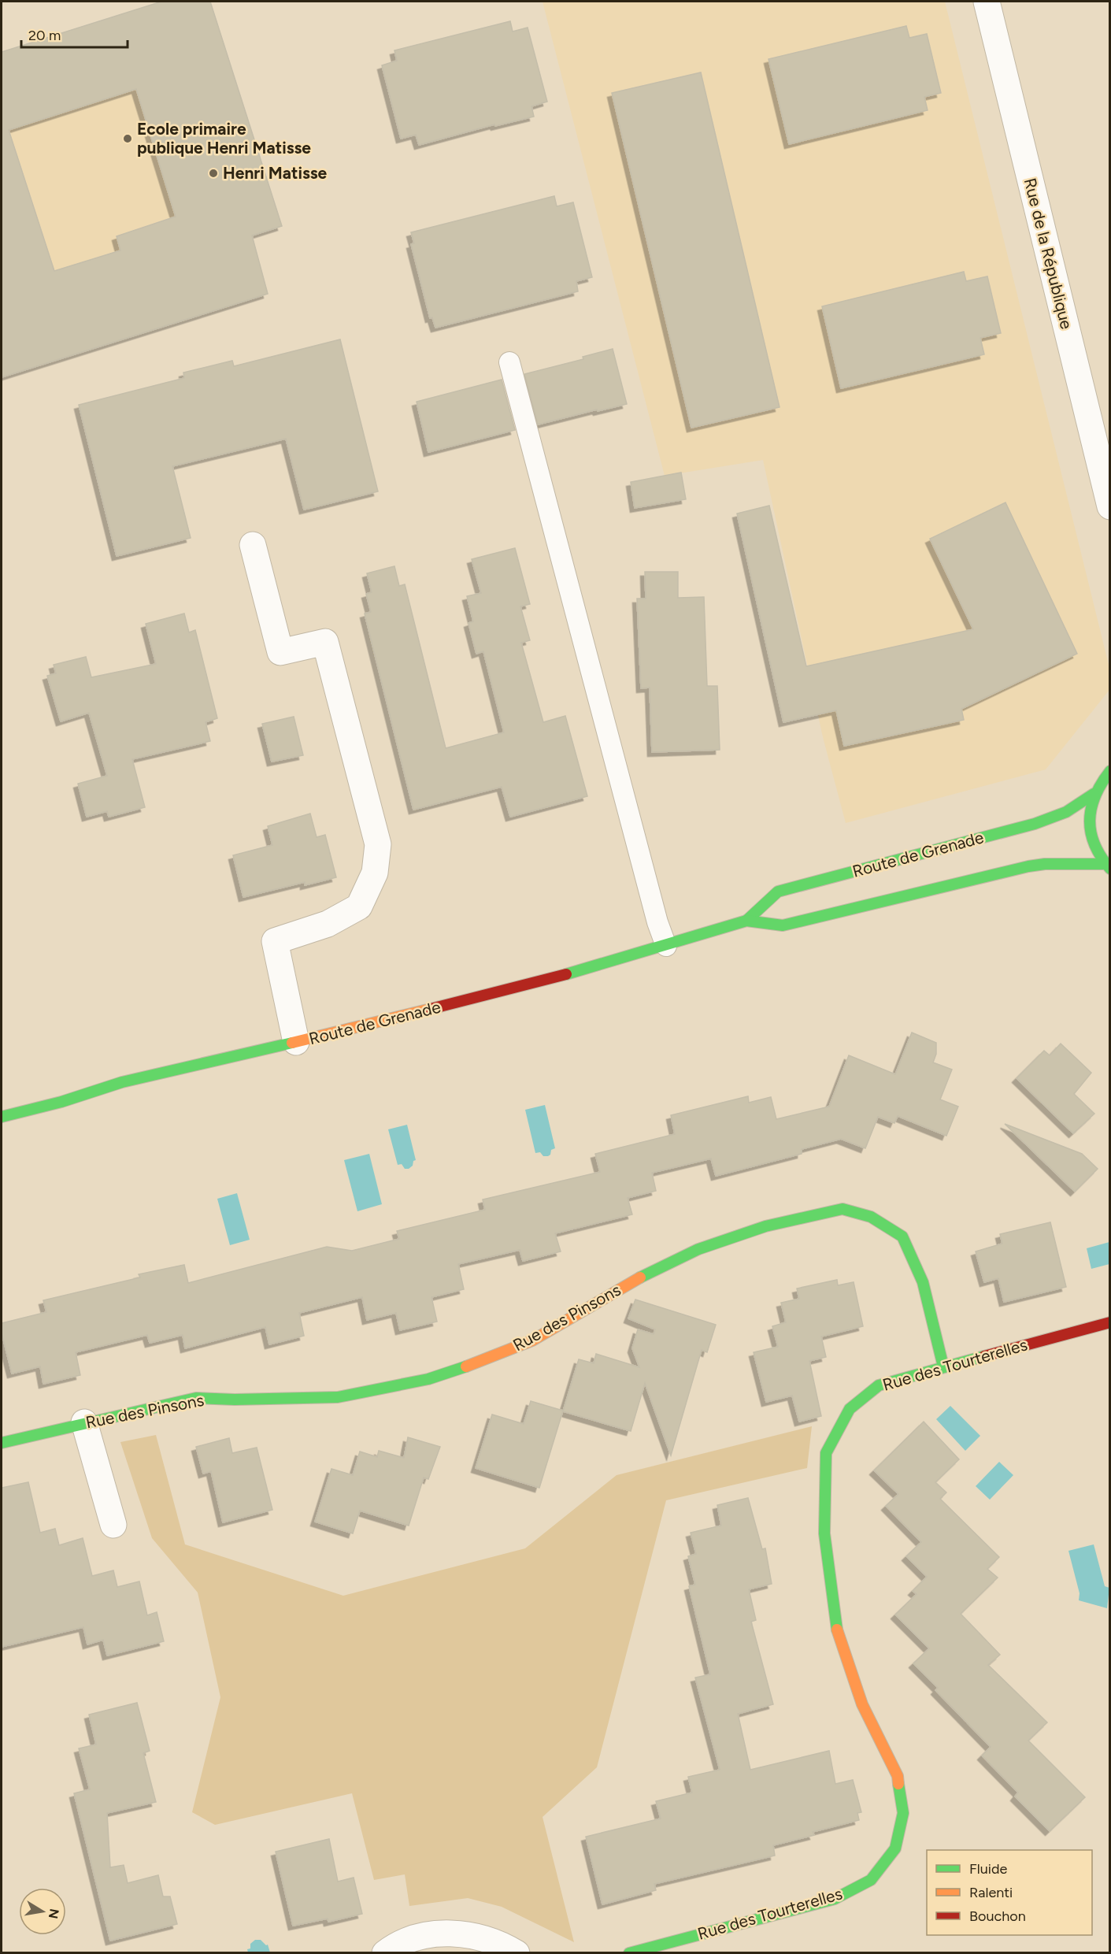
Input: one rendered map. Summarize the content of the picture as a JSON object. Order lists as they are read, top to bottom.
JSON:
{
  "streets": {
    "street": [
      "Rue de la République",
      "Route de Grenade",
      "Rue des Pinsons",
      "Rue des Tourterelles"
    ]
  },
  "crossings": [
    ["Rue des Pinsons", "Rue des Tourterelles"]
  ],
  "places": ["Ecole primaire publique Henri Matisse", "Henri Matisse"],
  "legend": ["Fluide", "Ralenti", "Bouchon"],
  "scale_bar": "20 m",
  "north": "right"
}
